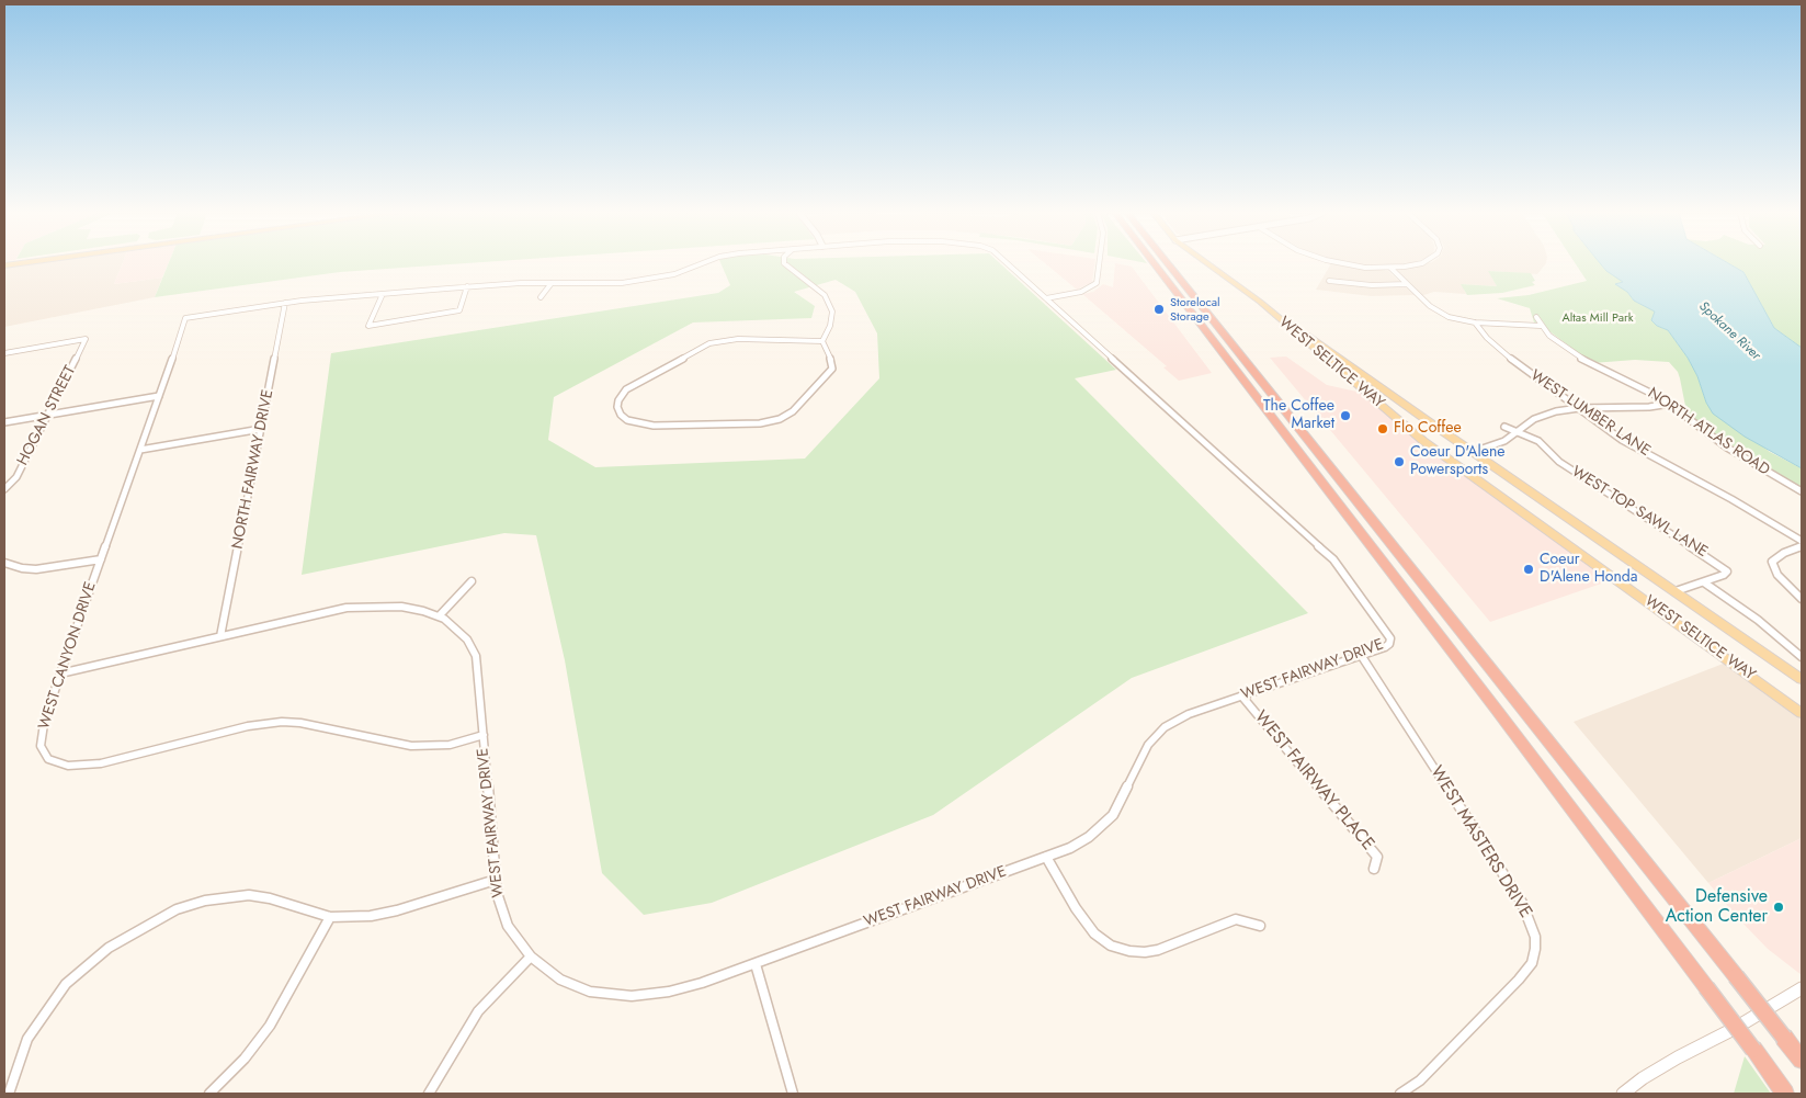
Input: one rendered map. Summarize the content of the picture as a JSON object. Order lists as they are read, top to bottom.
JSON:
{
  "streets": {
    "main road": ["WEST SELTICE WAY"],
    "street": [
      "WEST LUMBER LANE",
      "HOGAN STREET",
      "NORTH ATLAS ROAD",
      "NORTH FAIRWAY DRIVE",
      "WEST TOP SAWL LANE",
      "WEST CANYON DRIVE",
      "WEST FAIRWAY DRIVE",
      "WEST FAIRWAY PLACE",
      "WEST MASTERS DRIVE"
    ]
  },
  "crossings": [
    ["WEST SELTICE WAY", "WEST TOP SAWL LANE"],
    ["NORTH FAIRWAY DRIVE", "WEST FAIRWAY DRIVE"],
    ["WEST CANYON DRIVE", "WEST FAIRWAY DRIVE"],
    ["WEST FAIRWAY DRIVE", "WEST FAIRWAY PLACE"],
    ["WEST FAIRWAY DRIVE", "WEST MASTERS DRIVE"]
  ],
  "water": ["Spokane River"],
  "parks": ["Altas Mill Park"],
  "places": [
    "Storelocal Storage",
    "The Coffee Market",
    "Flo Coffee",
    "Coeur D'Alene Powersports",
    "Coeur D'Alene Honda",
    "Defensive Action Center"
  ]
}
